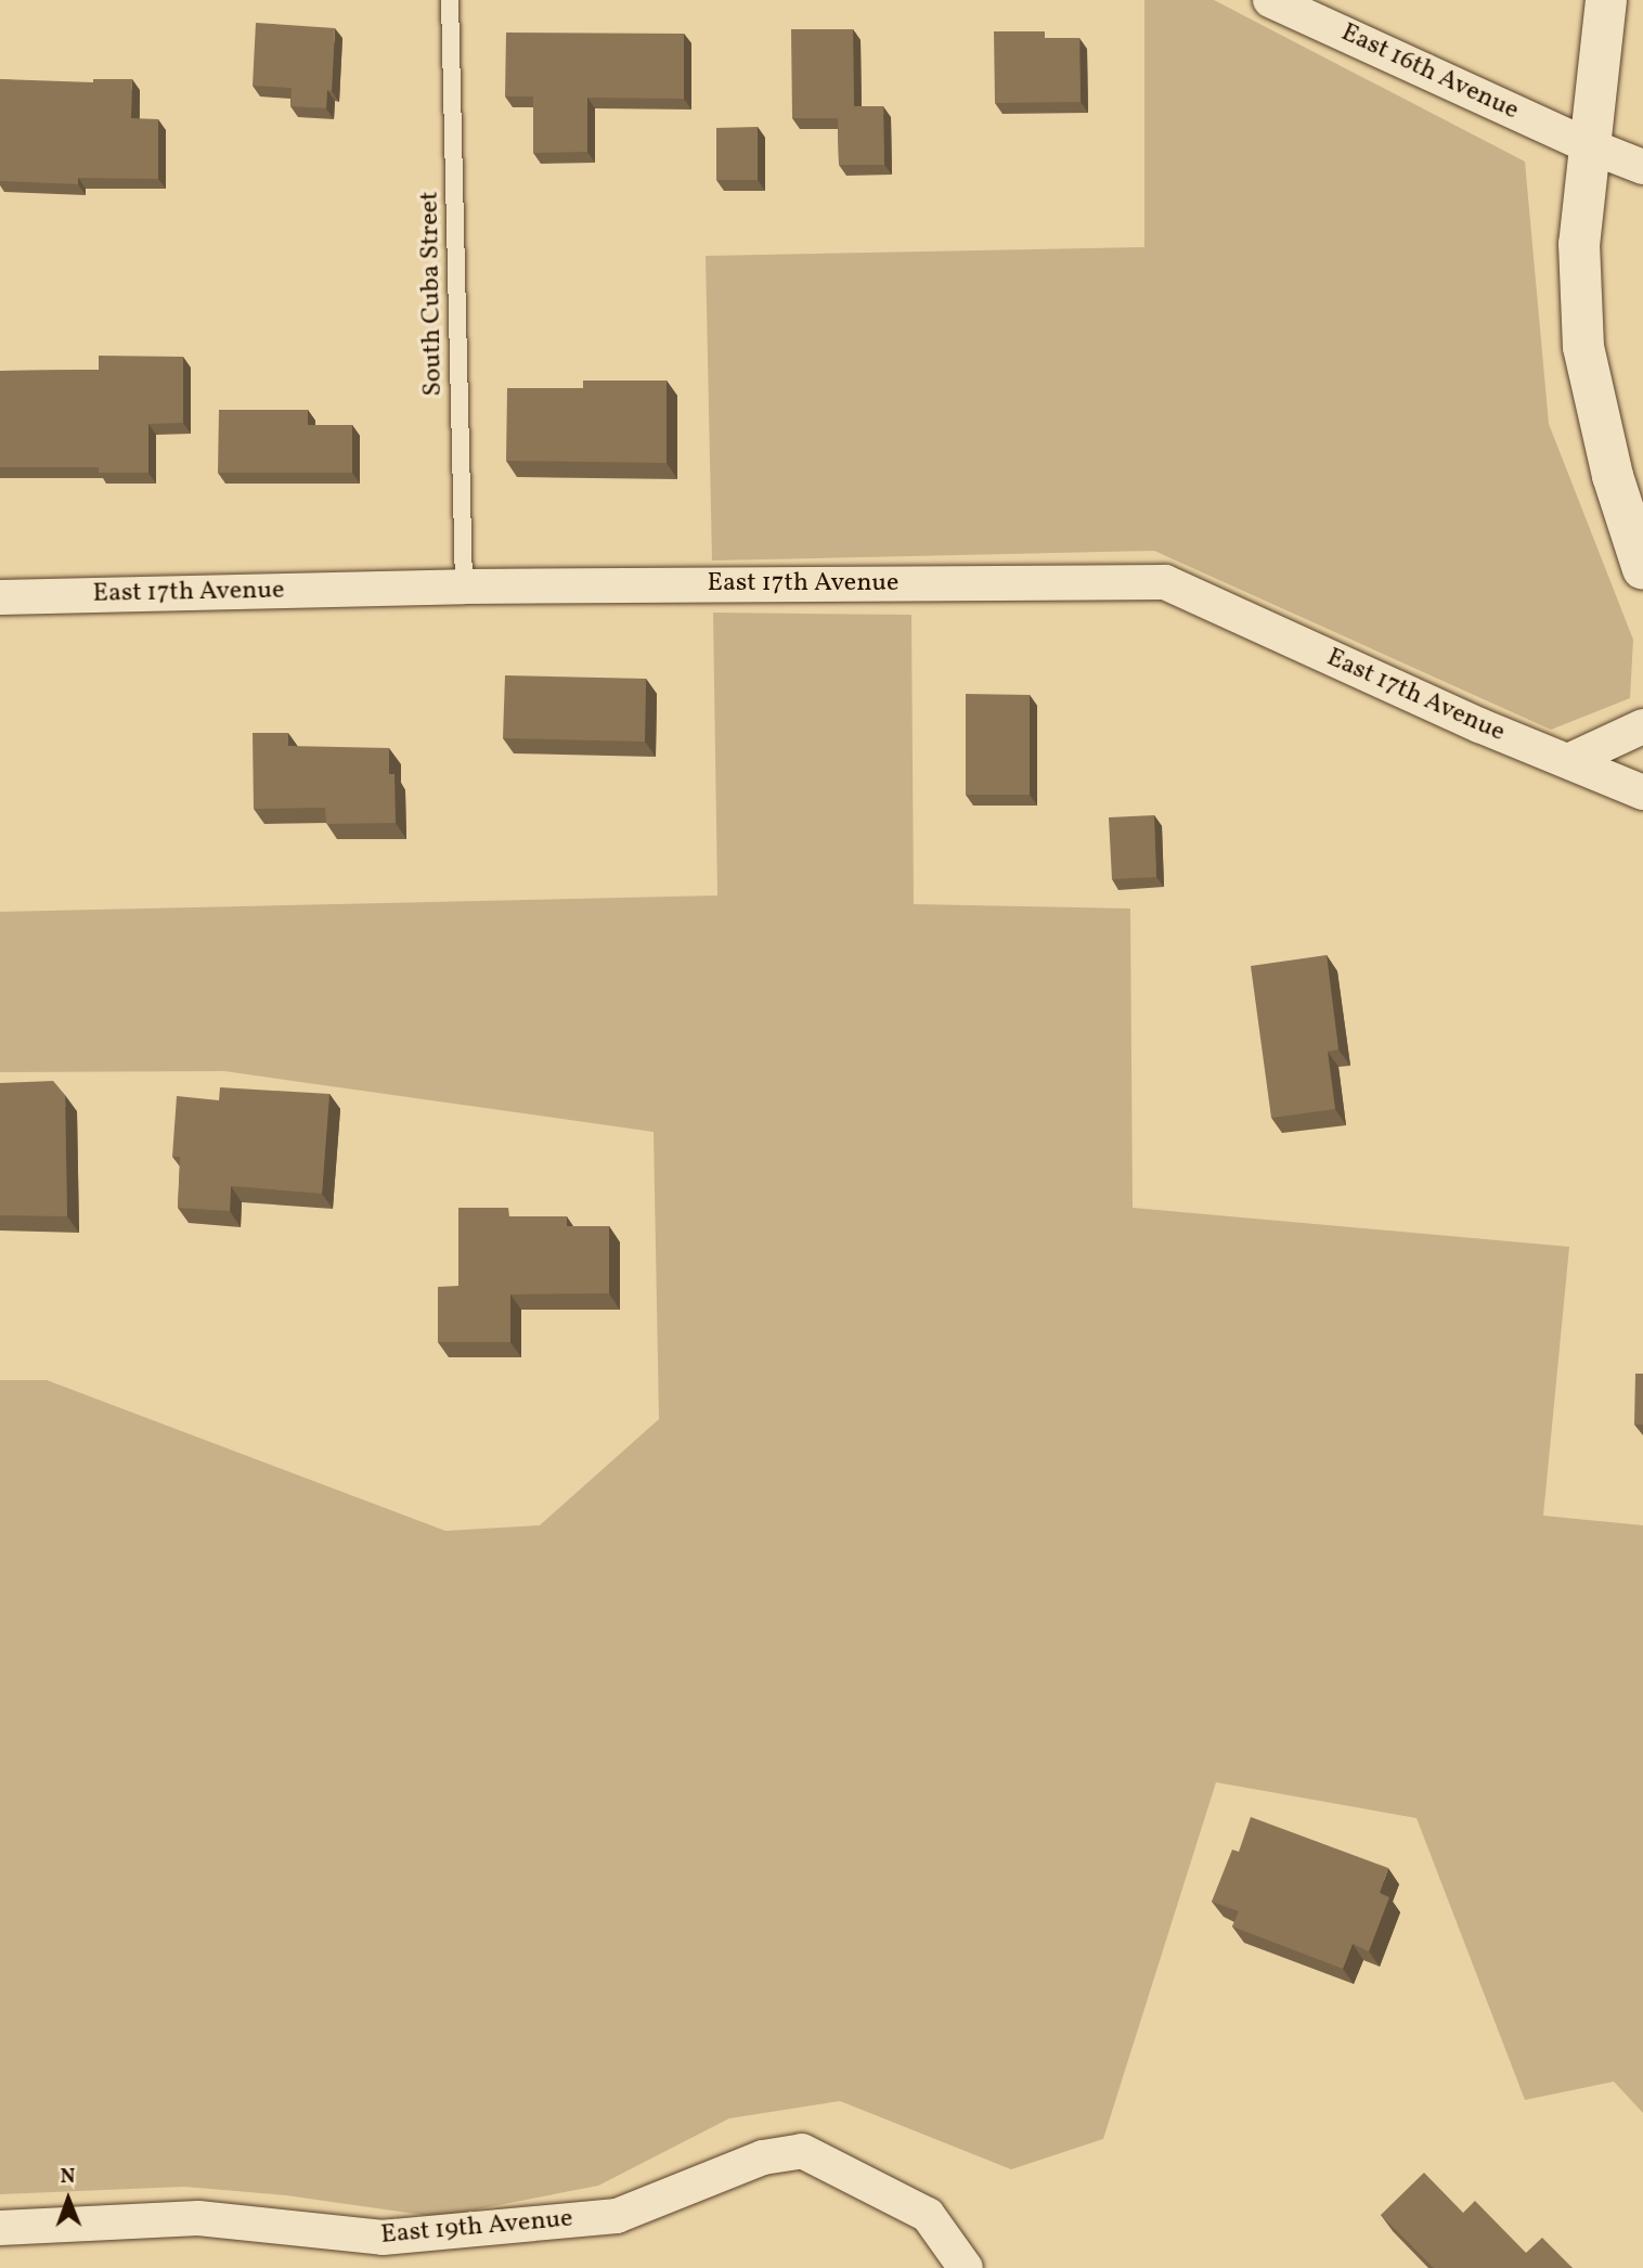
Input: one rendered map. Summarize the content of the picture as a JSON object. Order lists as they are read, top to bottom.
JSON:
{
  "streets": {
    "street": ["East 16th Avenue", "East 17th Avenue", "East 19th Avenue"],
    "lane": ["South Cuba Street"]
  },
  "crossings": [
    ["South Cuba Street", "East 17th Avenue"]
  ],
  "north": "top"
}
